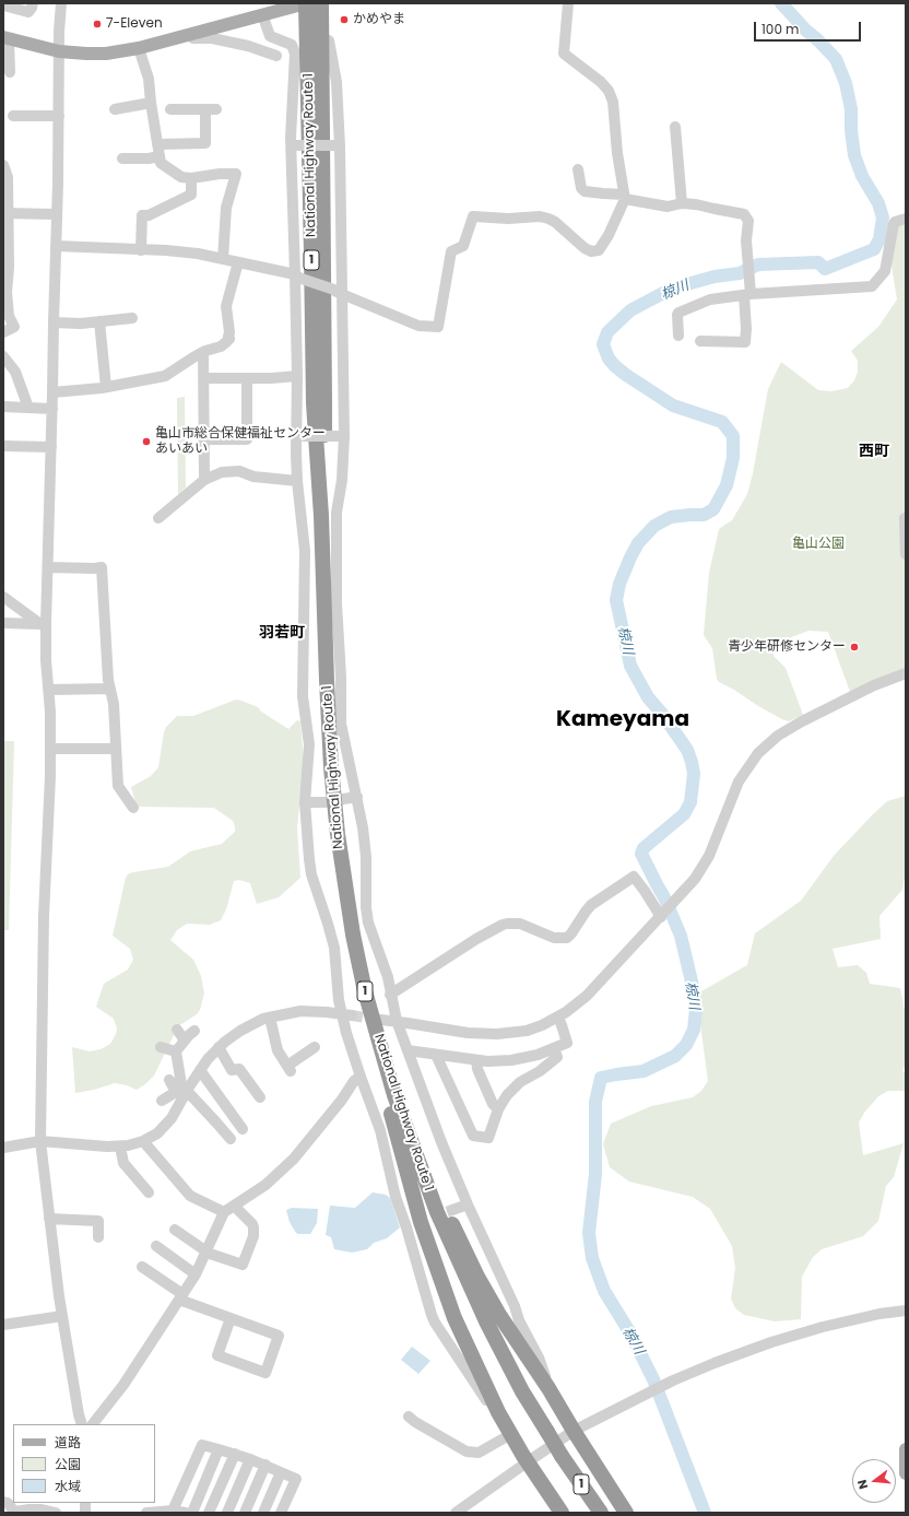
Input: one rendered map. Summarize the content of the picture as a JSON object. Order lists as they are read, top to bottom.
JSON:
{
  "streets": {
    "highway": ["National Highway Route 1", "1"]
  },
  "crossings": [
    ["National Highway Route 1", "1"]
  ],
  "districts": ["西町", "羽若町", "Kameyama"],
  "water": ["椋川"],
  "parks": ["亀山公園"],
  "places": [
    "かめやま",
    "7-Eleven",
    "亀山市総合保健福祉センター あいあい",
    "青少年研修センター"
  ],
  "legend": ["道路", "公園", "水域"],
  "scale_bar": "100 m",
  "north": "left"
}
